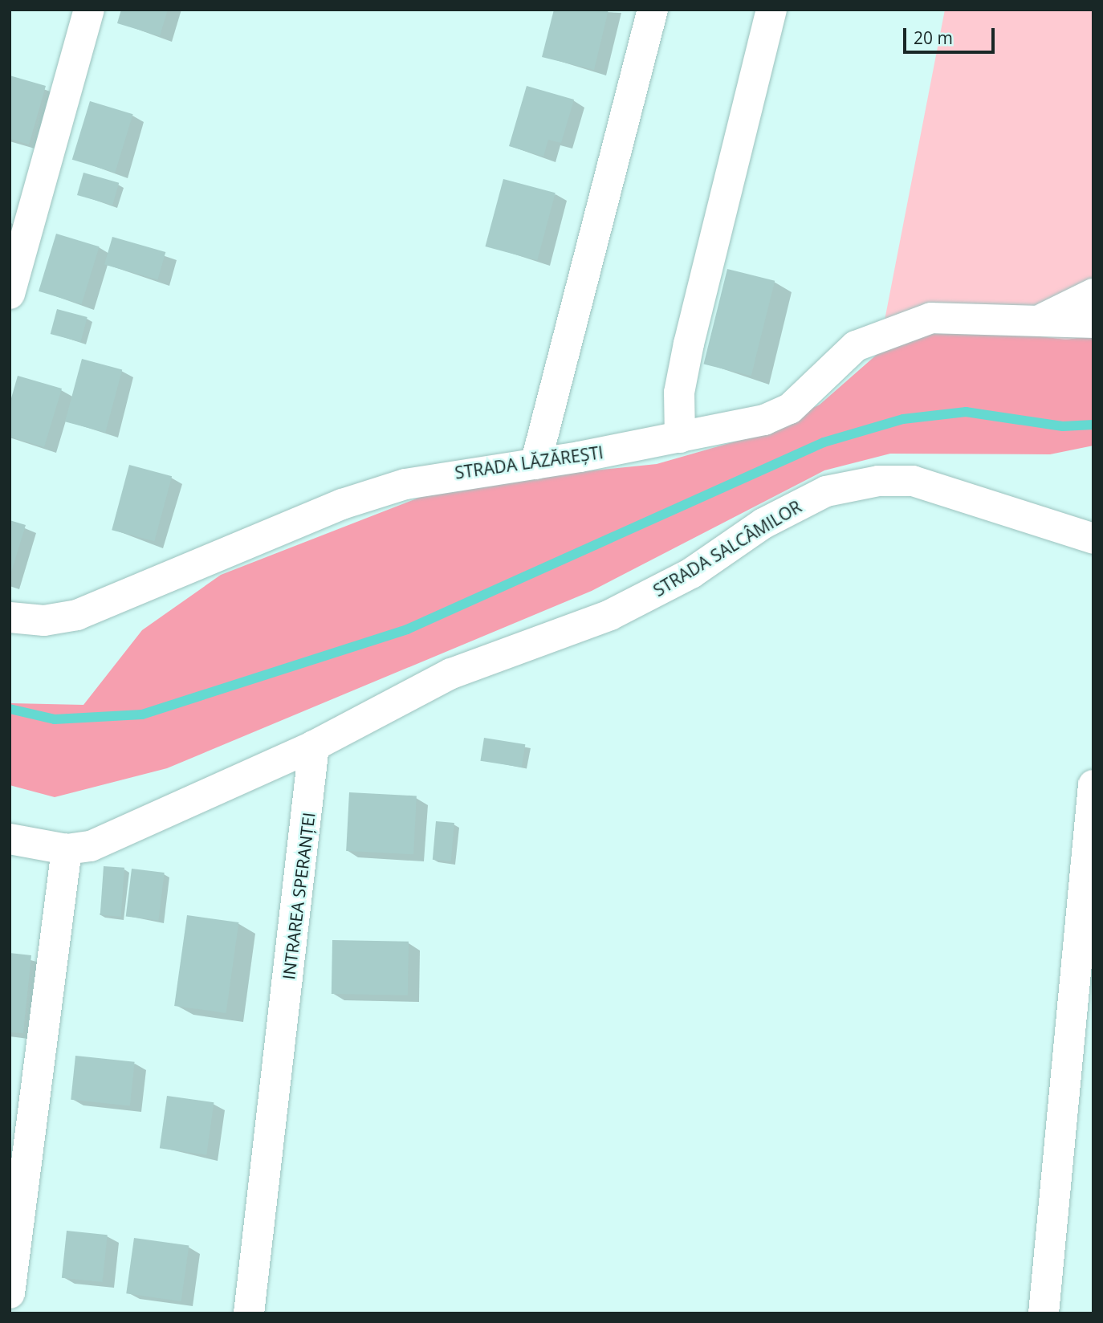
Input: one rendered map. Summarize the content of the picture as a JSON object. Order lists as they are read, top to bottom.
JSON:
{
  "streets": {
    "street": ["STRADA LĂZĂREȘTI", "STRADA SALCÂMILOR", "INTRAREA SPERANȚEI"]
  },
  "crossings": [
    ["STRADA SALCÂMILOR", "INTRAREA SPERANȚEI"]
  ],
  "scale_bar": "20 m"
}
